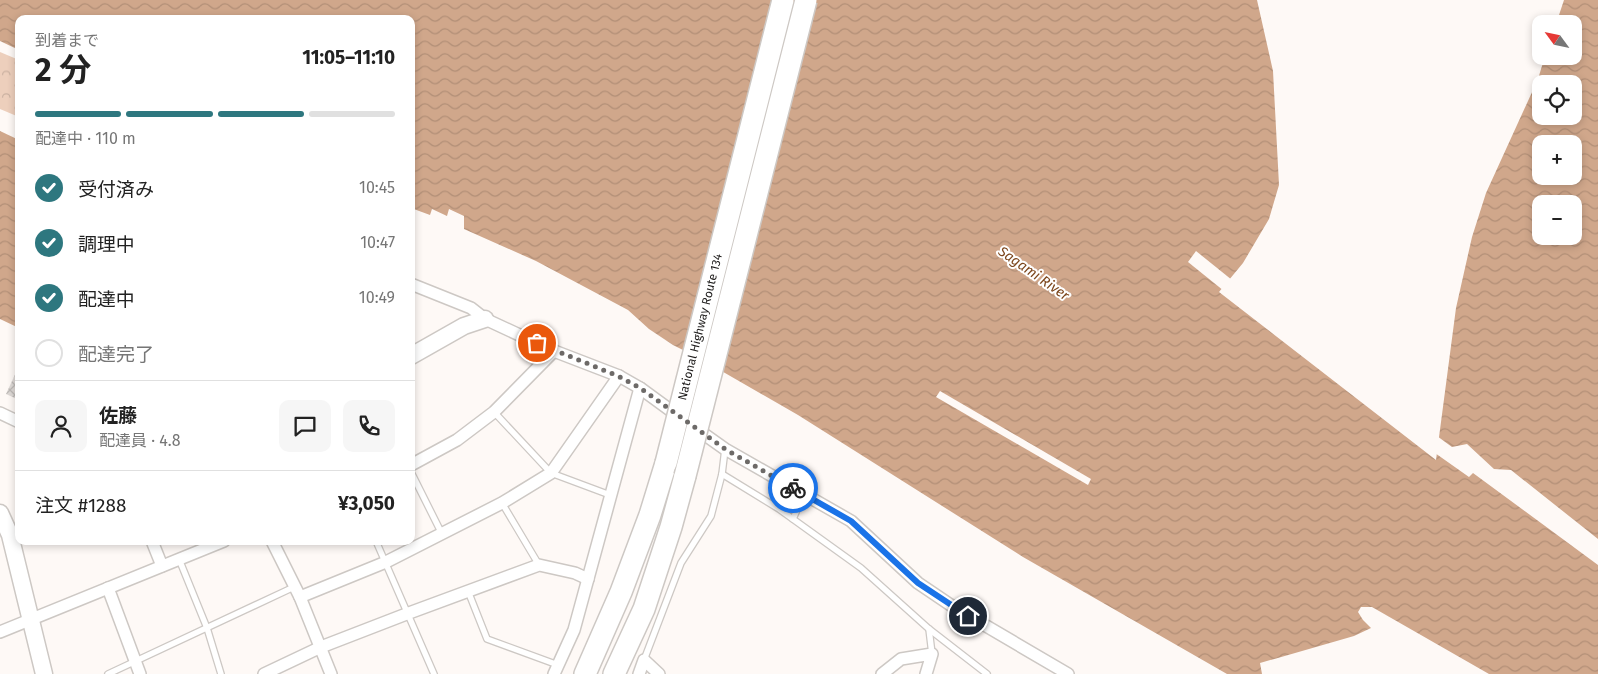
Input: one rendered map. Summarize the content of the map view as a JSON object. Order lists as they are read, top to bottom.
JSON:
{
  "streets": {
    "highway": ["National Highway Route 134"]
  },
  "water": ["Sagami River"],
  "north": "top left",
  "page": {
    "map_buttons": ["+", "−"],
    "heading": ["2 分", "到着まで", "11:05–11:10"],
    "panel": [
      "佐藤",
      "配達員 · 4.8",
      "注文 #1288",
      "¥3,050"
    ],
    "bar": "配達中 · 110 m",
    "list": [
      ["受付済み", "10:45"],
      ["調理中", "10:47"],
      ["配達中", "10:49"],
      "配達完了"
    ]
  }
}
